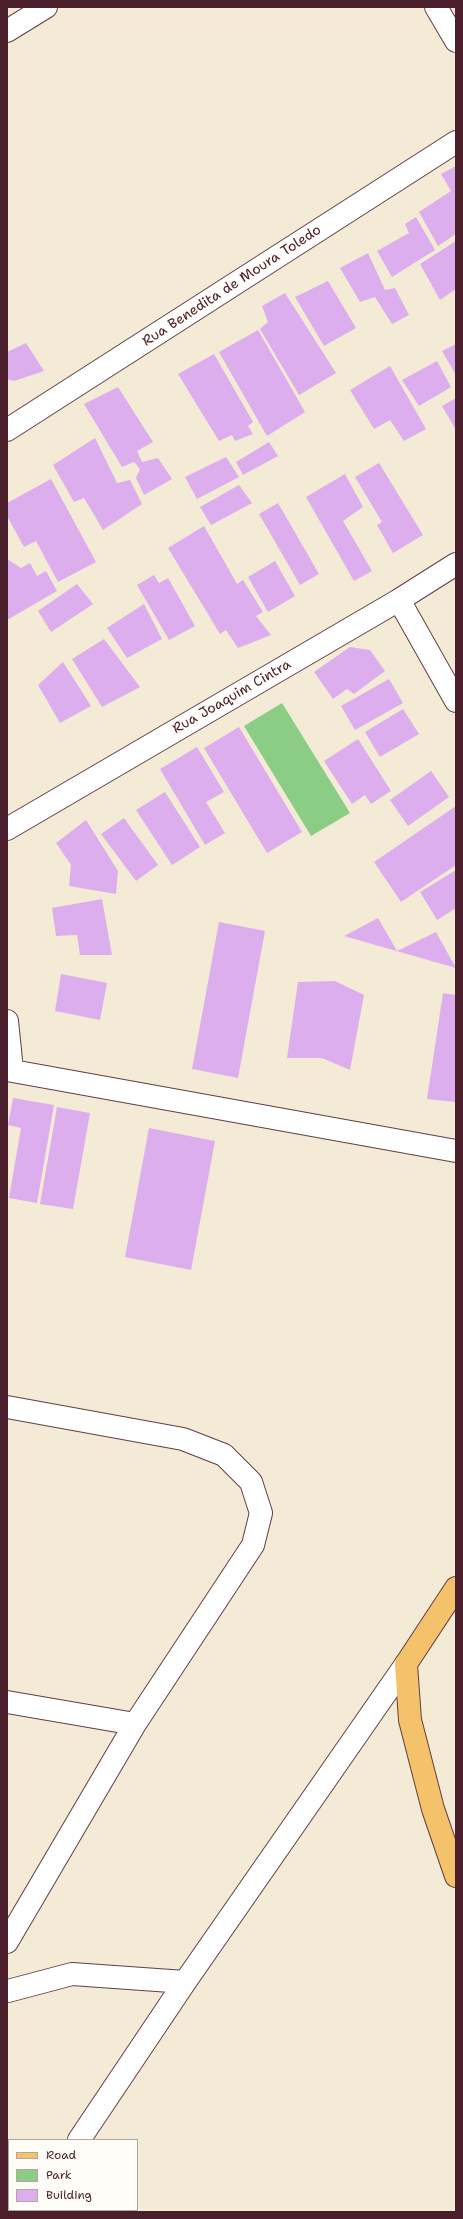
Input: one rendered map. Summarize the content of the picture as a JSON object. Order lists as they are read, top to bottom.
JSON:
{
  "streets": {
    "street": ["Rua Benedita de Moura Toledo", "Rua Joaquim Cintra"]
  },
  "legend": ["Road", "Park", "Building"]
}
